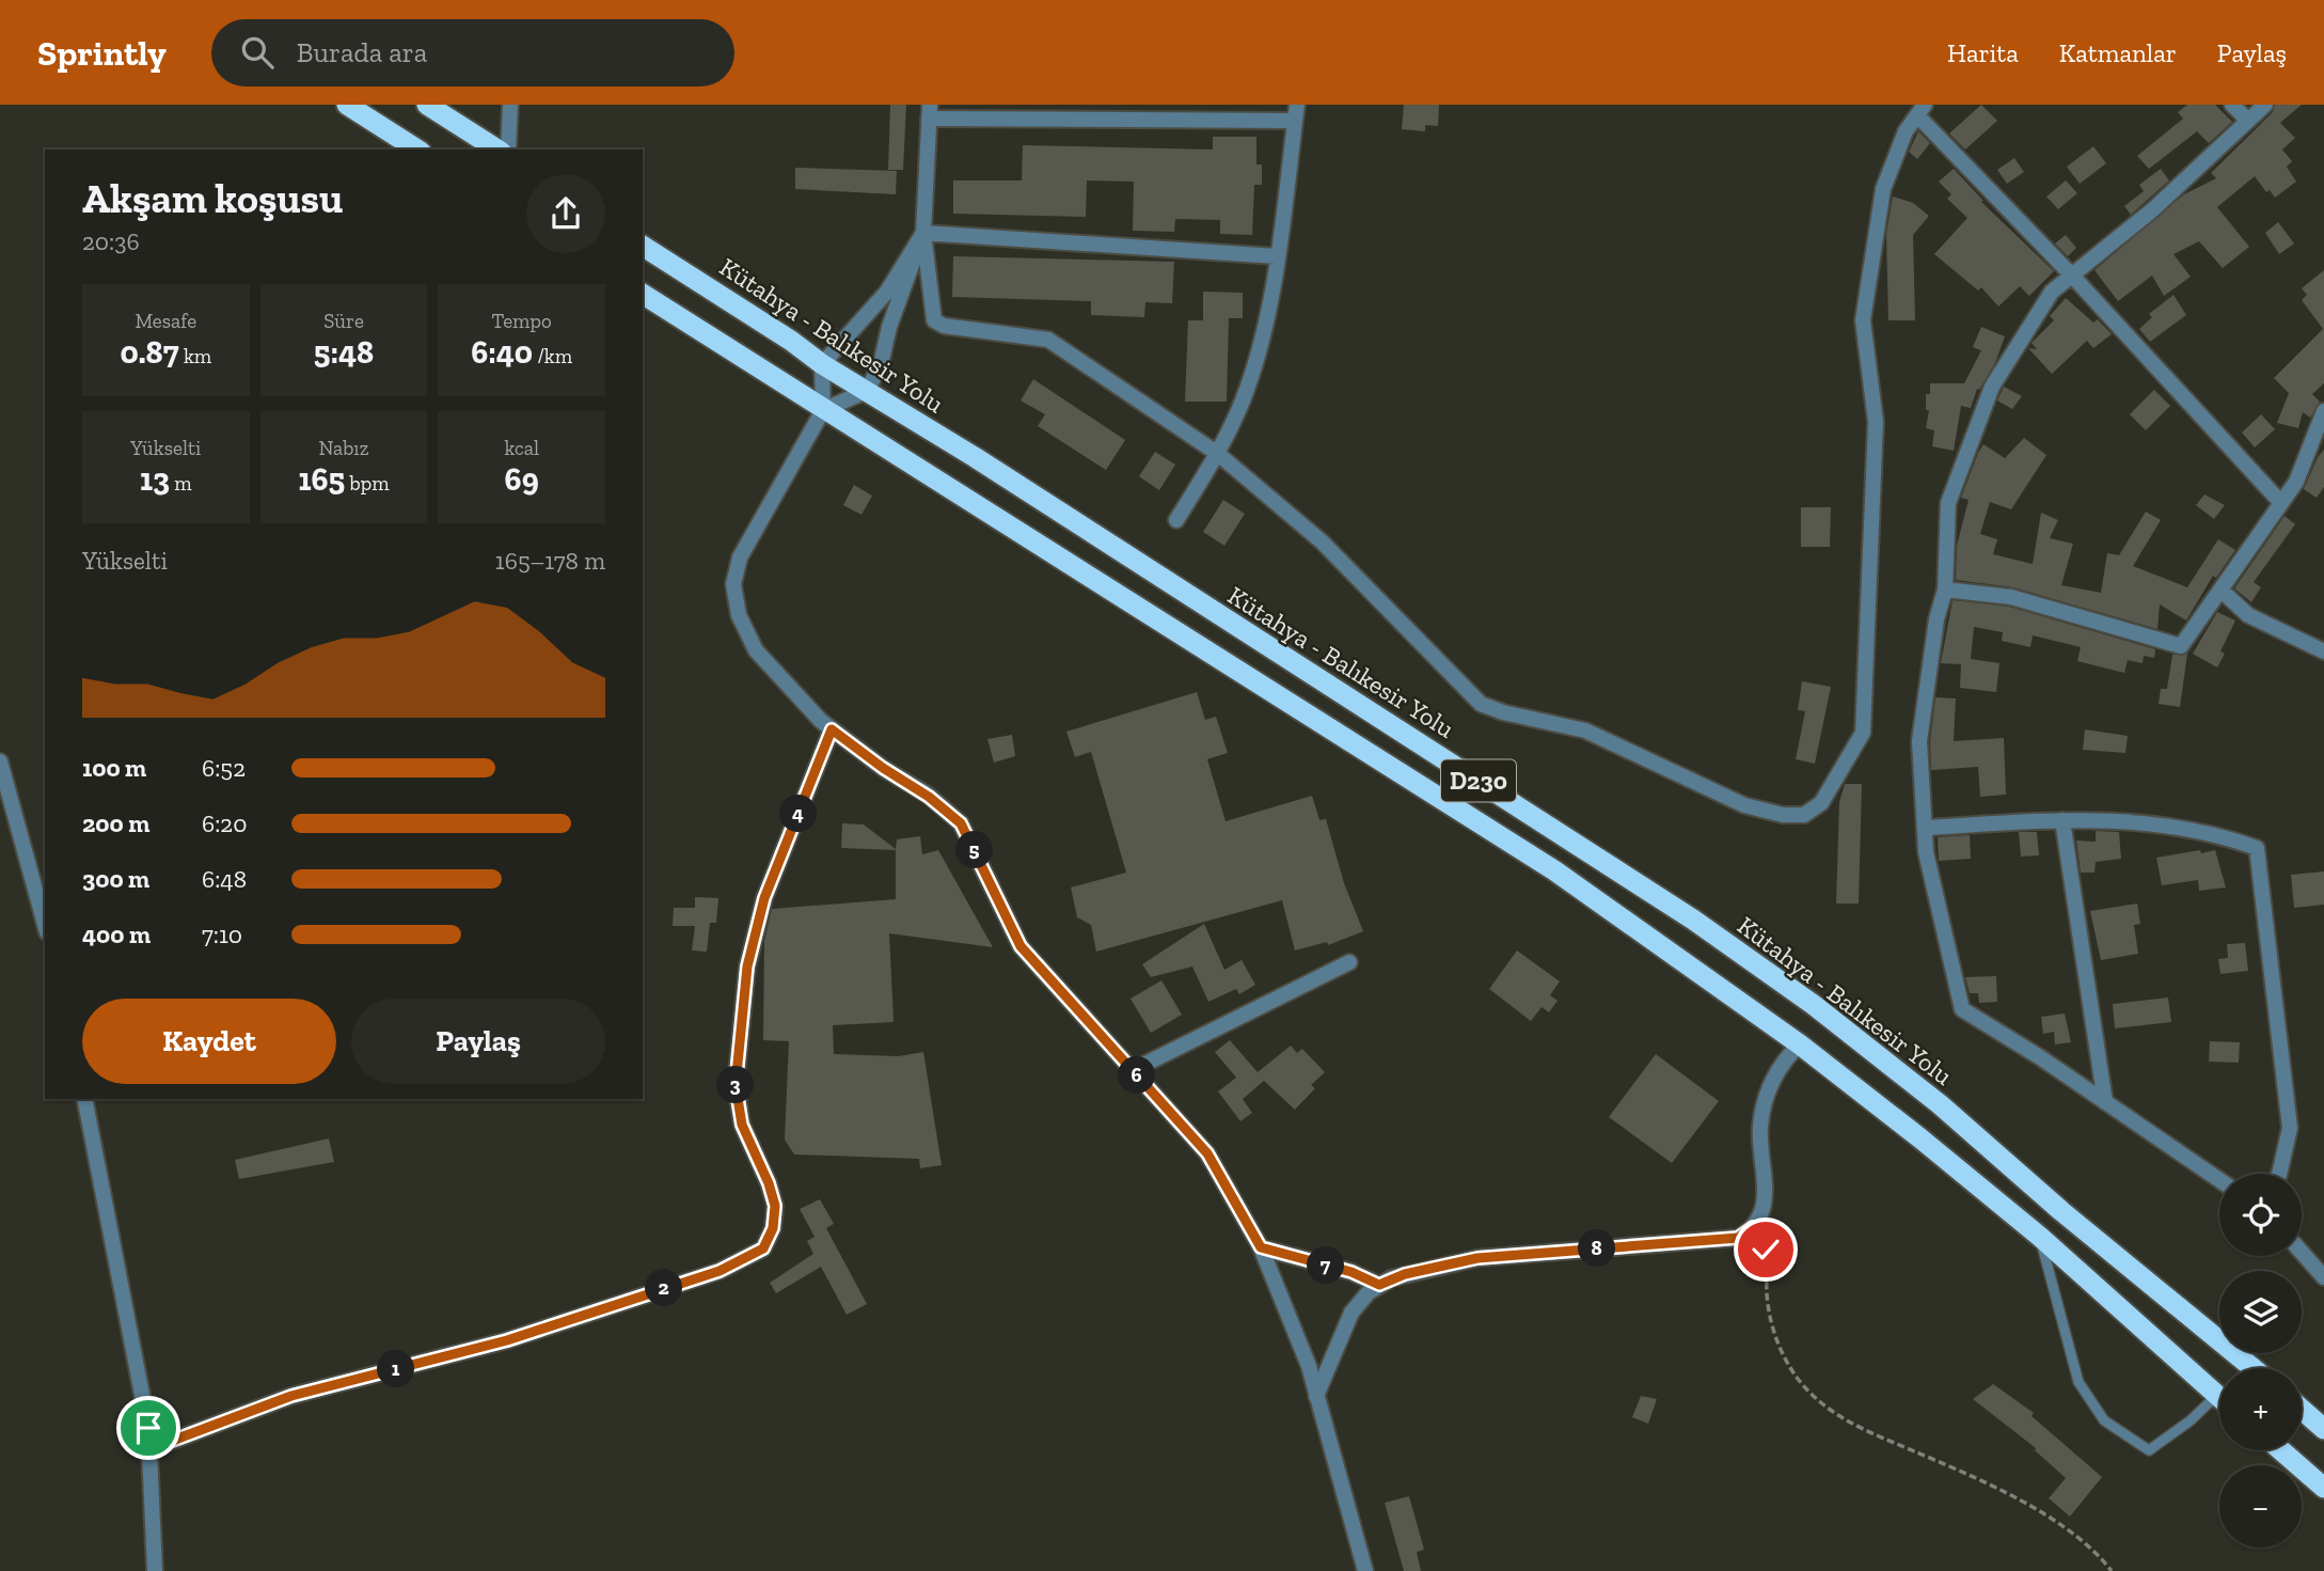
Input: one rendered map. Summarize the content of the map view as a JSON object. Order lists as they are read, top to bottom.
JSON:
{
  "streets": {
    "highway": ["Kütahya - Balıkesir Yolu", "D230"]
  },
  "page": {
    "header": "Sprintly",
    "search": "Burada ara",
    "nav": ["Harita", "Katmanlar", "Paylaş"],
    "heading": ["Akşam koşusu", "20:36"],
    "stats": [
      ["Mesafe", "0.87 km"],
      ["Süre", "5:48"],
      ["Tempo", "6:40 /km"],
      ["Yükselti", "13 m"],
      ["Nabız", "165 bpm"],
      ["kcal", "69"]
    ],
    "chart": ["Yükselti", "165–178 m"],
    "list": [
      {
        "name": "100 m",
        "note": "6:52"
      },
      {
        "name": "200 m",
        "note": "6:20"
      },
      {
        "name": "300 m",
        "note": "6:48"
      },
      {
        "name": "400 m",
        "note": "7:10"
      }
    ],
    "pins": [
      "4",
      "5",
      "6",
      "3",
      "8",
      "7",
      "2",
      "1"
    ],
    "buttons": ["Kaydet", "Paylaş"],
    "map_buttons": ["+", "−"]
  }
}
